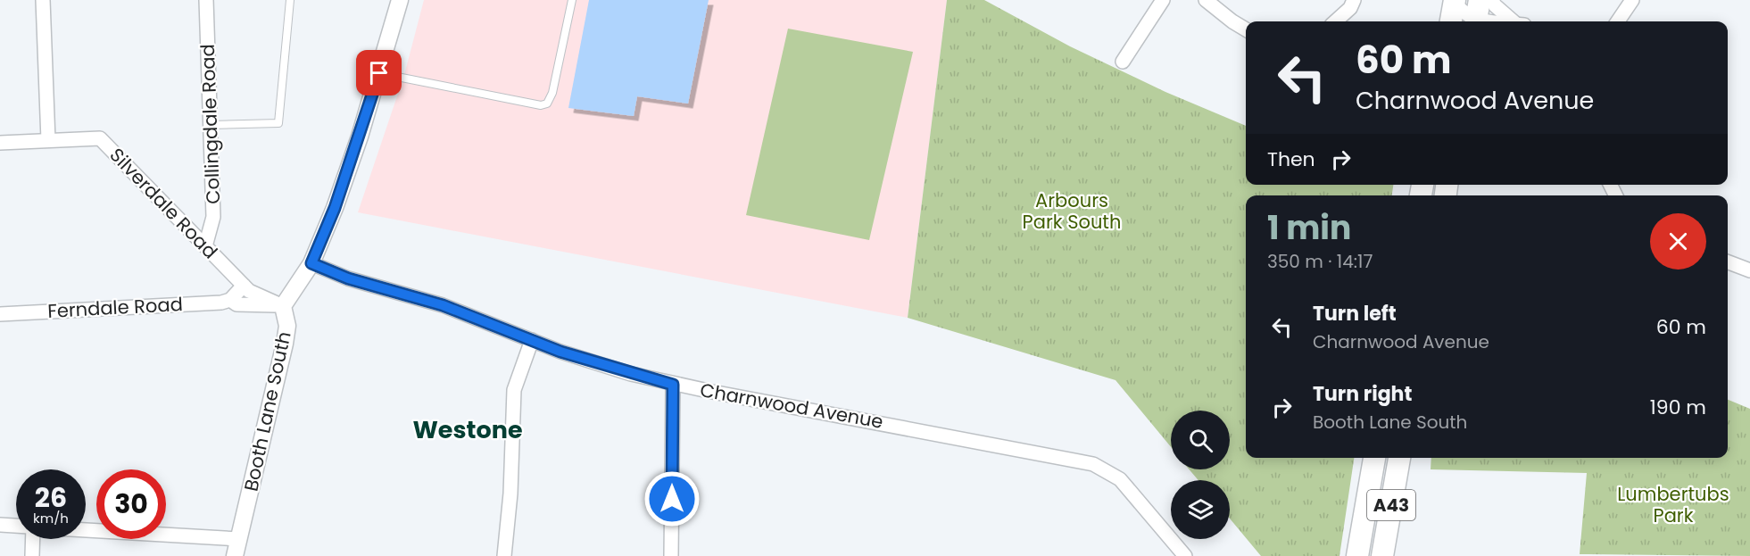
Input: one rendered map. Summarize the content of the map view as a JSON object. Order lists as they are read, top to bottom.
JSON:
{
  "streets": {
    "highway": ["A43"],
    "street": [
      "Collingdale Road",
      "Silverdale Road",
      "Ferndale Road",
      "Charnwood Avenue",
      "Booth Lane South"
    ]
  },
  "crossings": [
    ["Collingdale Road", "Silverdale Road"],
    ["Silverdale Road", "Ferndale Road"],
    ["Silverdale Road", "Booth Lane South"],
    ["Ferndale Road", "Booth Lane South"],
    ["Charnwood Avenue", "Booth Lane South"]
  ],
  "districts": ["Westone"],
  "parks": ["Arbours Park South", "Lumbertubs Park"],
  "page": {
    "turn": ["60 m", "Charnwood Avenue"],
    "then": "Then",
    "heading": ["1 min", "350 m · 14:17"],
    "list": [
      {
        "name": "Turn left",
        "note": "Charnwood Avenue",
        "value": "60 m"
      },
      {
        "name": "Turn right",
        "note": "Booth Lane South",
        "value": "190 m"
      }
    ],
    "speed": "26 km/h",
    "limit": "30"
  }
}
